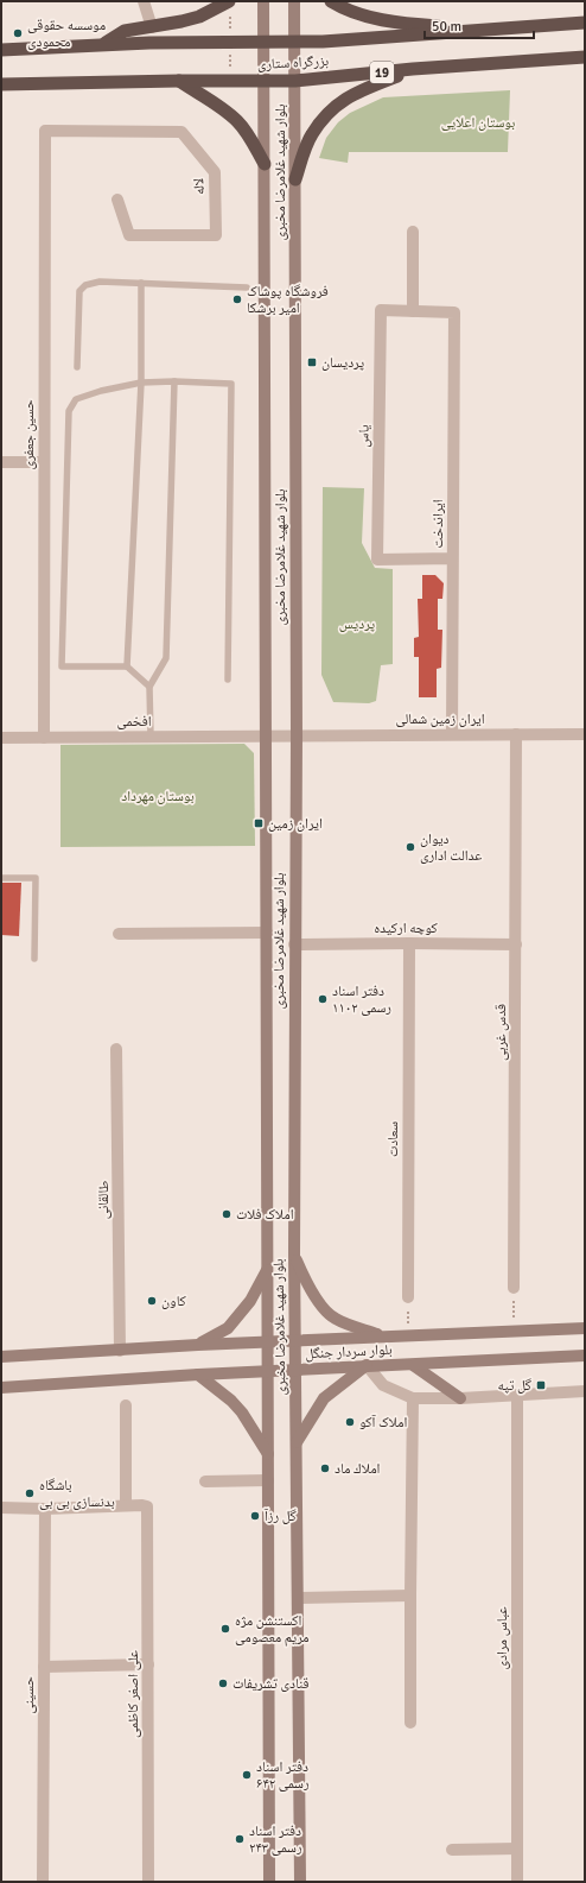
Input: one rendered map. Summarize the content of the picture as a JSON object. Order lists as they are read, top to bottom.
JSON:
{
  "streets": {
    "highway": ["بزرگراه ستاری", "19"],
    "main road": ["بلوار شهید غلامرضا مخبری", "بلوار سردار جنگل"],
    "street": [
      "لاله",
      "حسین جعفری",
      "یاس",
      "ایراندخت",
      "ایران زمین شمالی",
      "افخمی",
      "کوچه ارکیده",
      "قدس غربی",
      "سعادت",
      "طالقانی",
      "عباس مرادی",
      "علی اصغر کاظمی",
      "حسینی"
    ]
  },
  "crossings": [
    ["بزرگراه ستاری", "بلوار شهید غلامرضا مخبری"],
    ["بلوار شهید غلامرضا مخبری", "ایران زمین شمالی"],
    ["بلوار شهید غلامرضا مخبری", "افخمی"],
    ["بلوار شهید غلامرضا مخبری", "کوچه ارکیده"],
    ["بلوار شهید غلامرضا مخبری", "بلوار سردار جنگل"],
    ["لاله", "حسین جعفری"],
    ["حسین جعفری", "افخمی"],
    ["یاس", "ایراندخت"],
    ["ایراندخت", "ایران زمین شمالی"],
    ["ایران زمین شمالی", "افخمی"],
    ["ایران زمین شمالی", "قدس غربی"],
    ["کوچه ارکیده", "قدس غربی"],
    ["کوچه ارکیده", "سعادت"],
    ["طالقانی", "بلوار سردار جنگل"]
  ],
  "parks": ["بوستان اعلایی", "پردیس", "بوستان مهرداد"],
  "places": {
    "other": [
      "موسسه حقوقی محمودی",
      "فروشگاه پوشاک امیر برشکا",
      "دیوان عدالت اداری",
      "دفتر اسناد رسمی ۱۱۰۲",
      "املاک فلات",
      "کاون",
      "املاک آکو",
      "املاك ماد",
      "باشگاه بدنسازی بی بی",
      "گل رزآ",
      "اکستنشن مژه مریم معصومی",
      "قنادی تشریفات",
      "دفتر اسناد رسمی ۶۴۲",
      "دفتر اسناد رسمی ۲۴۳"
    ],
    "transit": ["پردیسان", "ایران زمین", "گل تپه"]
  },
  "scale_bar": "50 m"
}
